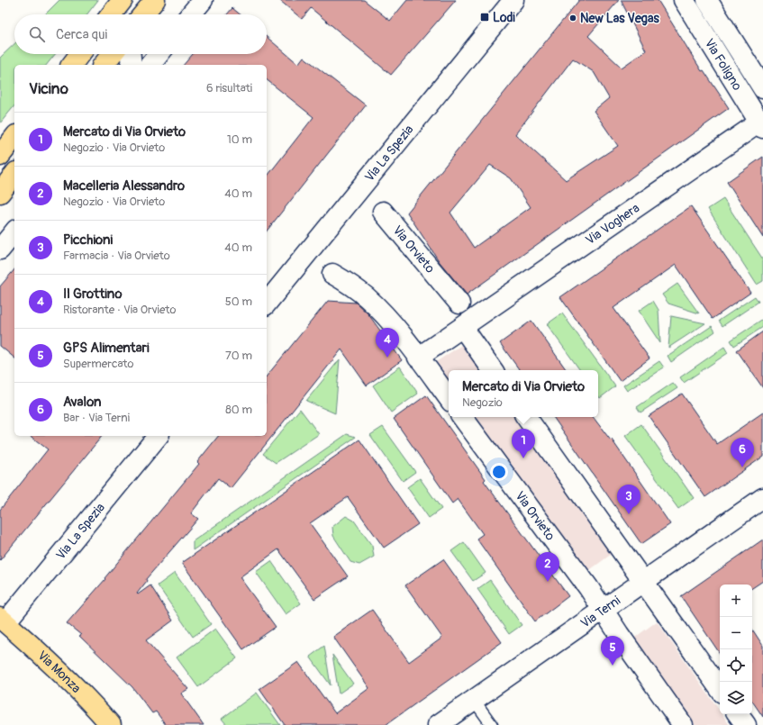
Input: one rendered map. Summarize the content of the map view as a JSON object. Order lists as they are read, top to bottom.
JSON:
{
  "streets": {
    "main road": ["Via Monza"],
    "street": [
      "Via Foligno",
      "Via La Spezia",
      "Via Voghera",
      "Via Orvieto",
      "Via Terni"
    ]
  },
  "crossings": [
    ["Via Foligno", "Via Voghera"],
    ["Via La Spezia", "Via Monza"],
    ["Via Orvieto", "Via Terni"]
  ],
  "places": {
    "transit": ["Lodi"],
    "other": ["New Las Vegas"]
  },
  "page": {
    "search": "Cerca qui",
    "heading": ["Vicino", "6 risultati"],
    "list": [
      {
        "mark": "1",
        "name": "Mercato di Via Orvieto",
        "note": "Negozio · Via Orvieto",
        "value": "10 m"
      },
      {
        "mark": "2",
        "name": "Macelleria Alessandro",
        "note": "Negozio · Via Orvieto",
        "value": "40 m"
      },
      {
        "mark": "3",
        "name": "Picchioni",
        "note": "Farmacia · Via Orvieto",
        "value": "40 m"
      },
      {
        "mark": "4",
        "name": "Il Grottino",
        "note": "Ristorante · Via Orvieto",
        "value": "50 m"
      },
      {
        "mark": "5",
        "name": "GPS Alimentari",
        "note": "Supermercato",
        "value": "70 m"
      },
      {
        "mark": "6",
        "name": "Avalon",
        "note": "Bar · Via Terni",
        "value": "80 m"
      }
    ],
    "pins": [
      "4",
      "1",
      "6",
      "3",
      "2",
      "5"
    ],
    "popup": ["Mercato di Via Orvieto", "Negozio"],
    "map_buttons": ["+", "−"]
  }
}
